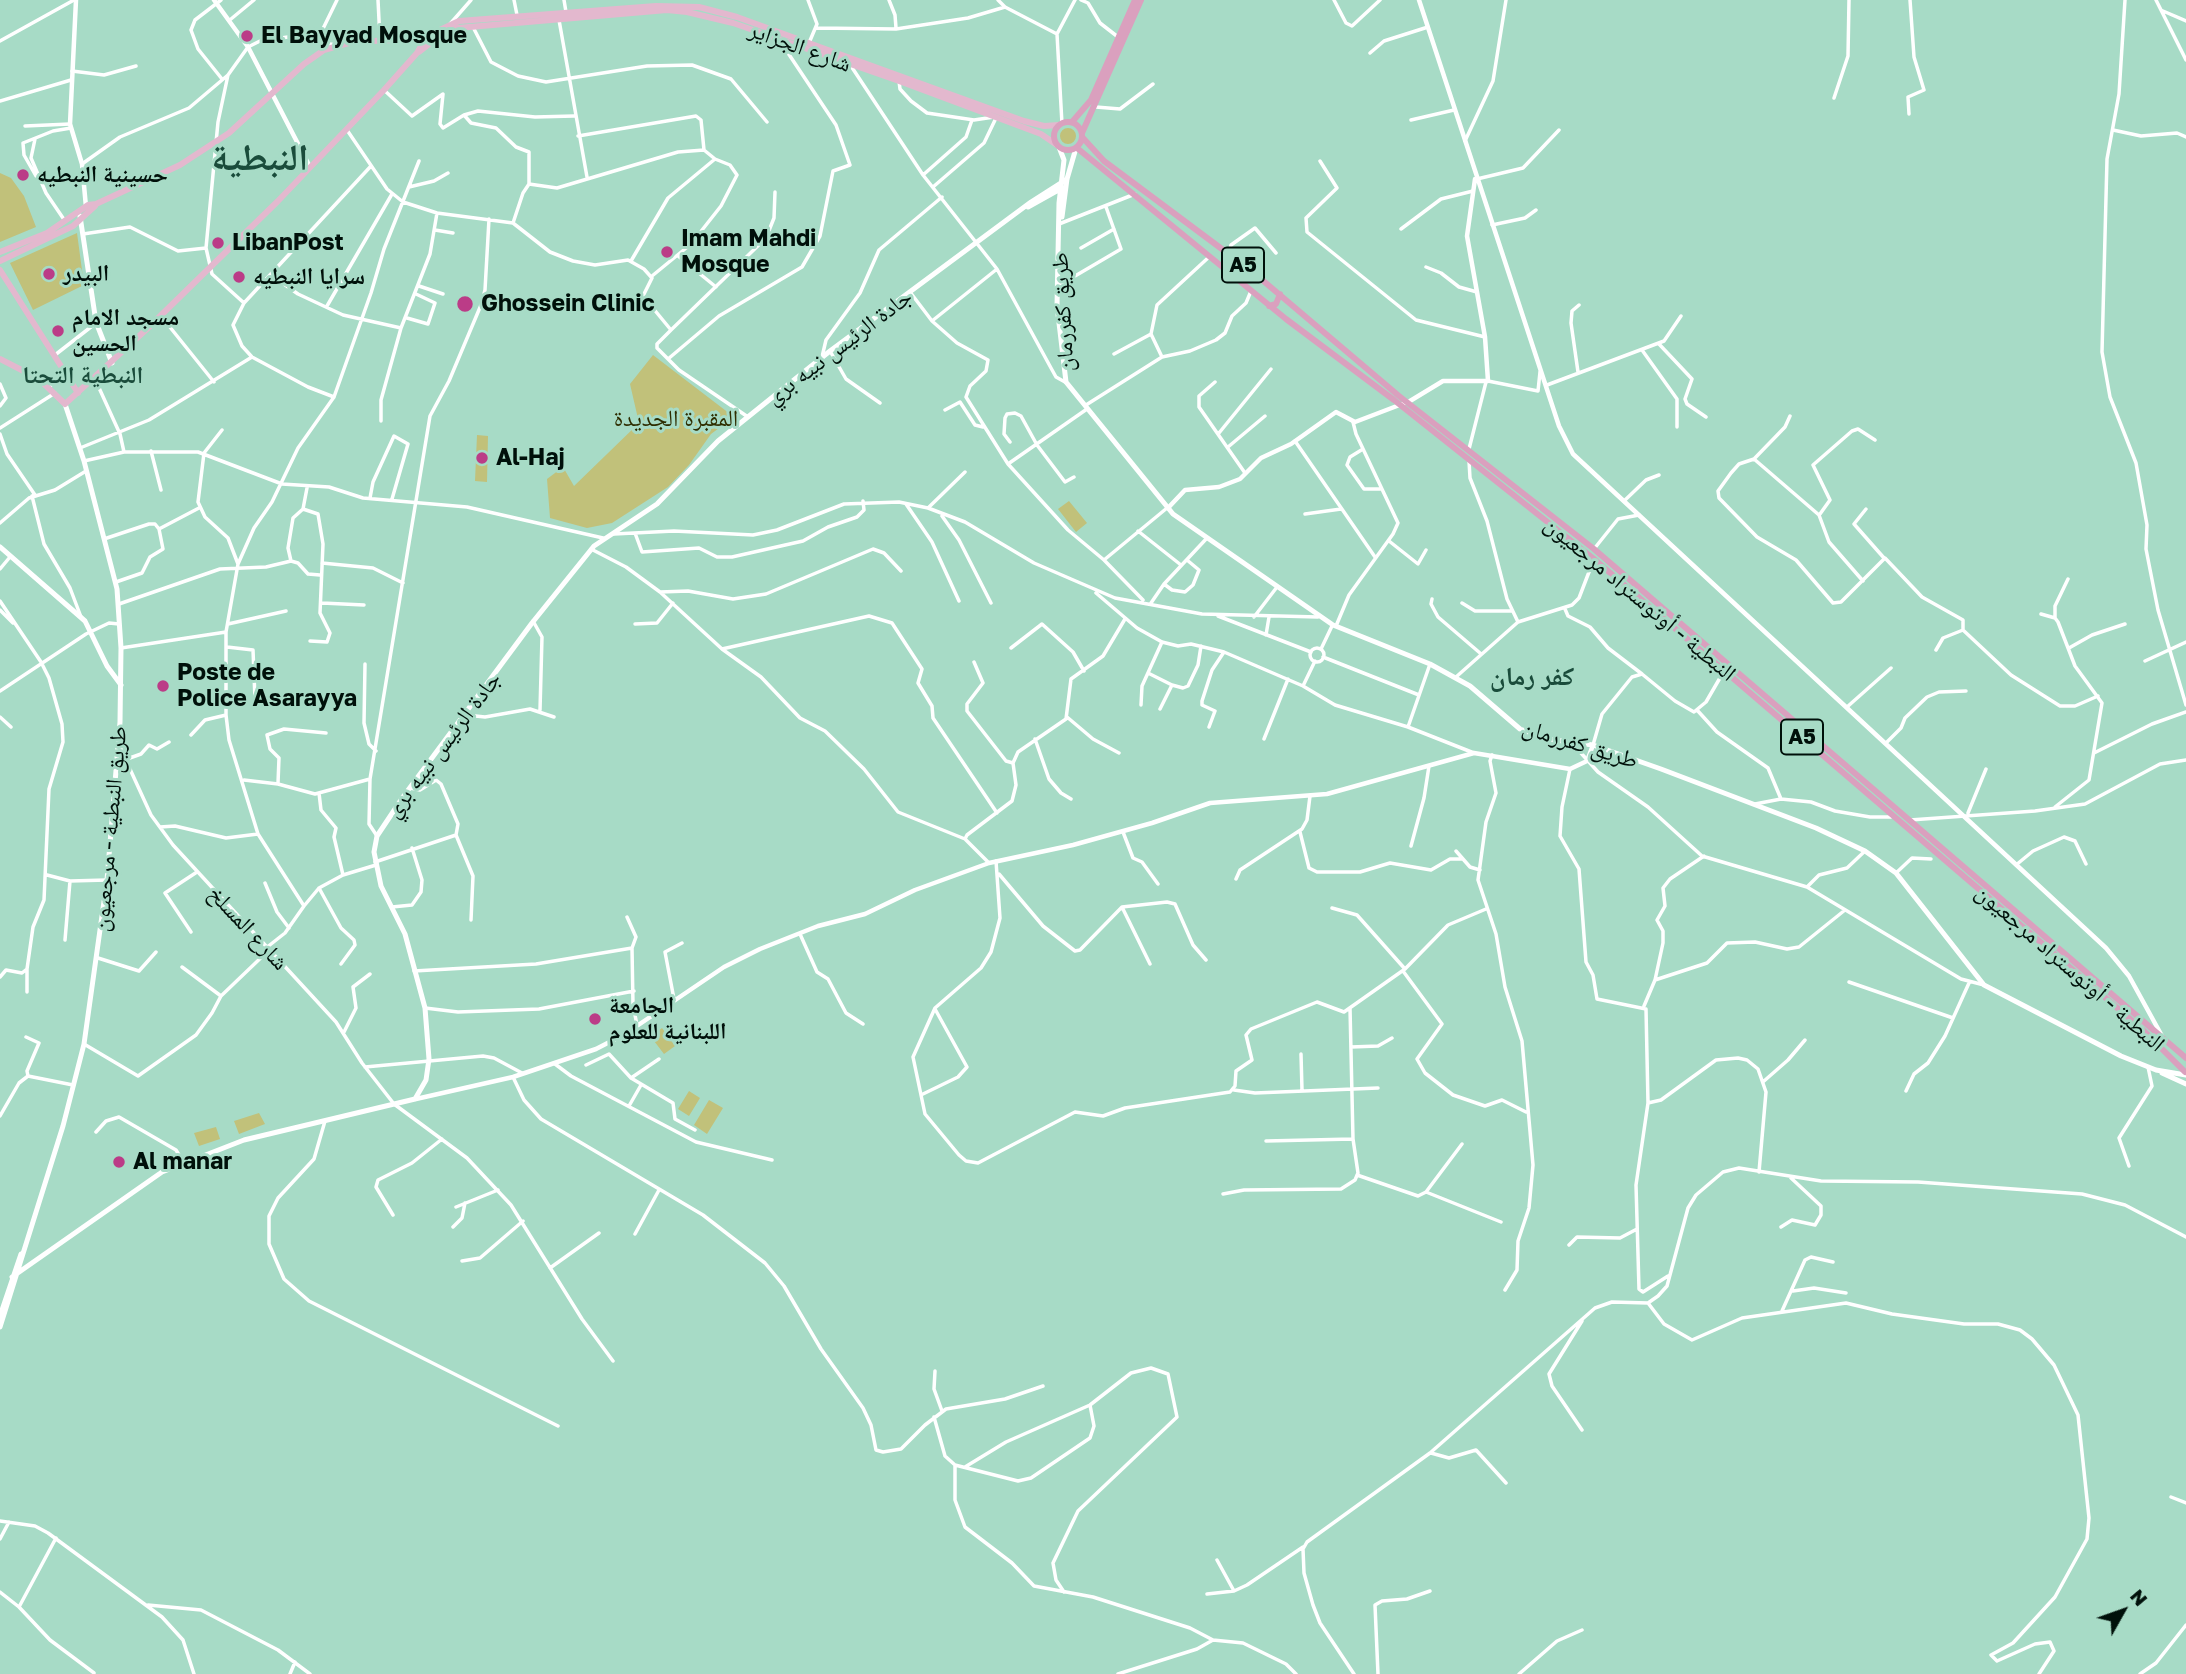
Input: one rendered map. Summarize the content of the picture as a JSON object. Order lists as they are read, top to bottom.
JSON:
{
  "streets": {
    "highway": ["A5", "النبطية - أوتوستراد مرجعيون"],
    "main road": [
      "شارع الجزاير",
      "طريق كفررمان",
      "جادة الرئيس نبيه بري",
      "طريق النبطية - مرجعيون"
    ],
    "street": ["شارع المسلخ"]
  },
  "crossings": [
    ["شارع الجزاير", "A5"],
    ["شارع الجزاير", "النبطية - أوتوستراد مرجعيون"],
    ["A5", "النبطية - أوتوستراد مرجعيون"],
    ["طريق كفررمان", "النبطية - أوتوستراد مرجعيون"],
    ["طريق النبطية - مرجعيون", "شارع المسلخ"]
  ],
  "districts": ["النبطية", "النبطية التحتا", "كفر رمان"],
  "parks": ["المقبرة الجديدة"],
  "places": [
    "El Bayyad Mosque",
    "حسينية النبطيه",
    "LibanPost",
    "Imam Mahdi Mosque",
    "البيدر",
    "سرايا النبطيه",
    "Ghossein Clinic",
    "مسجد الامام الحسين",
    "Al-Haj",
    "Poste de Police Asarayya",
    "الجامعة اللبنانية للعلوم",
    "Al manar"
  ],
  "north": "top right"
}
